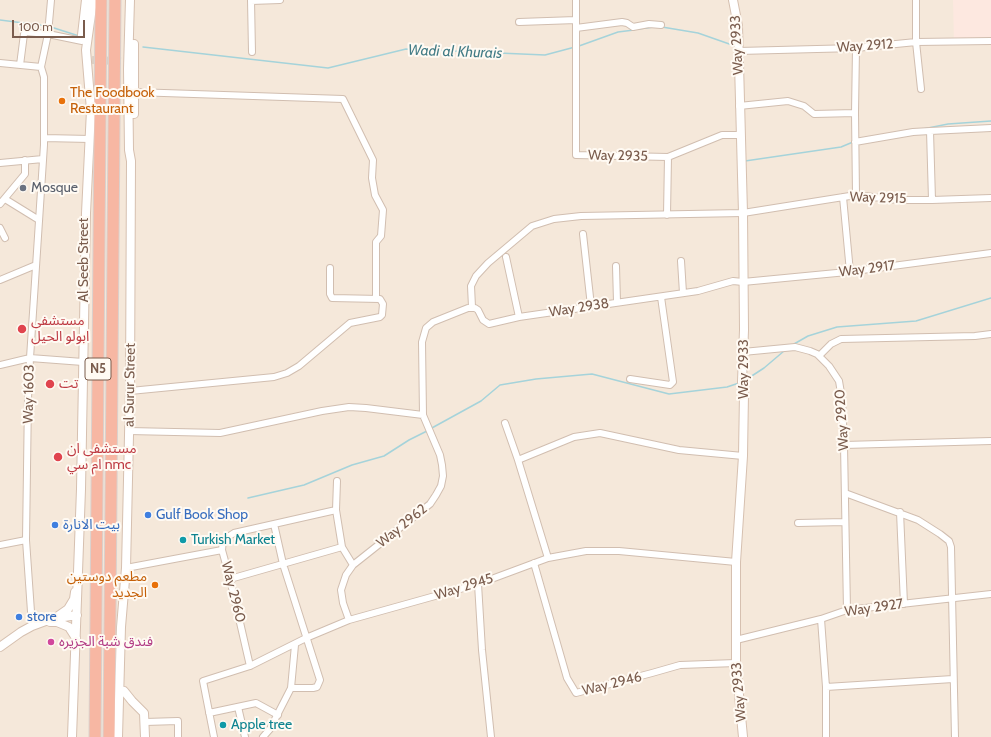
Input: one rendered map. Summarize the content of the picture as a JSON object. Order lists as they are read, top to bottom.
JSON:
{
  "streets": {
    "highway": ["Al Seeb Street", "N5"],
    "street": [
      "Way 2933",
      "Way 2912",
      "Way 2935",
      "Way 2915",
      "Way 2917",
      "Way 2938",
      "al Surur Street",
      "Way 1603",
      "Way 2920",
      "Way 2962",
      "Way 2945",
      "Way 2960",
      "Way 2927",
      "Way 2946"
    ]
  },
  "crossings": [
    ["Way 2933", "Way 2912"],
    ["Way 2933", "Way 2935"],
    ["Way 2933", "Way 2915"],
    ["Way 2933", "Way 2917"],
    ["Way 2933", "Way 2938"],
    ["Way 2933", "Way 2920"],
    ["Way 2933", "Way 2945"],
    ["Way 2933", "Way 2927"],
    ["Way 2933", "Way 2946"],
    ["Way 2915", "Way 2938"],
    ["Way 2915", "Way 2962"],
    ["Way 2917", "Way 2938"],
    ["Way 2938", "Way 2962"],
    ["Way 2920", "Way 2927"],
    ["Way 2962", "Way 2945"],
    ["Way 2945", "Way 2960"],
    ["Way 2945", "Way 2946"]
  ],
  "water": ["Wadi al Khurais"],
  "places": [
    "The Foodbook Restaurant",
    "Mosque",
    "مستشفى ابولو الحيل",
    "تت",
    "مستشفى ان ام سي nmc",
    "Gulf Book Shop",
    "بيت الانارة",
    "Turkish Market",
    "مطعم دوستين الجديد",
    "store",
    "فندق شبة الجزيره",
    "Apple tree"
  ],
  "scale_bar": "100 m"
}
